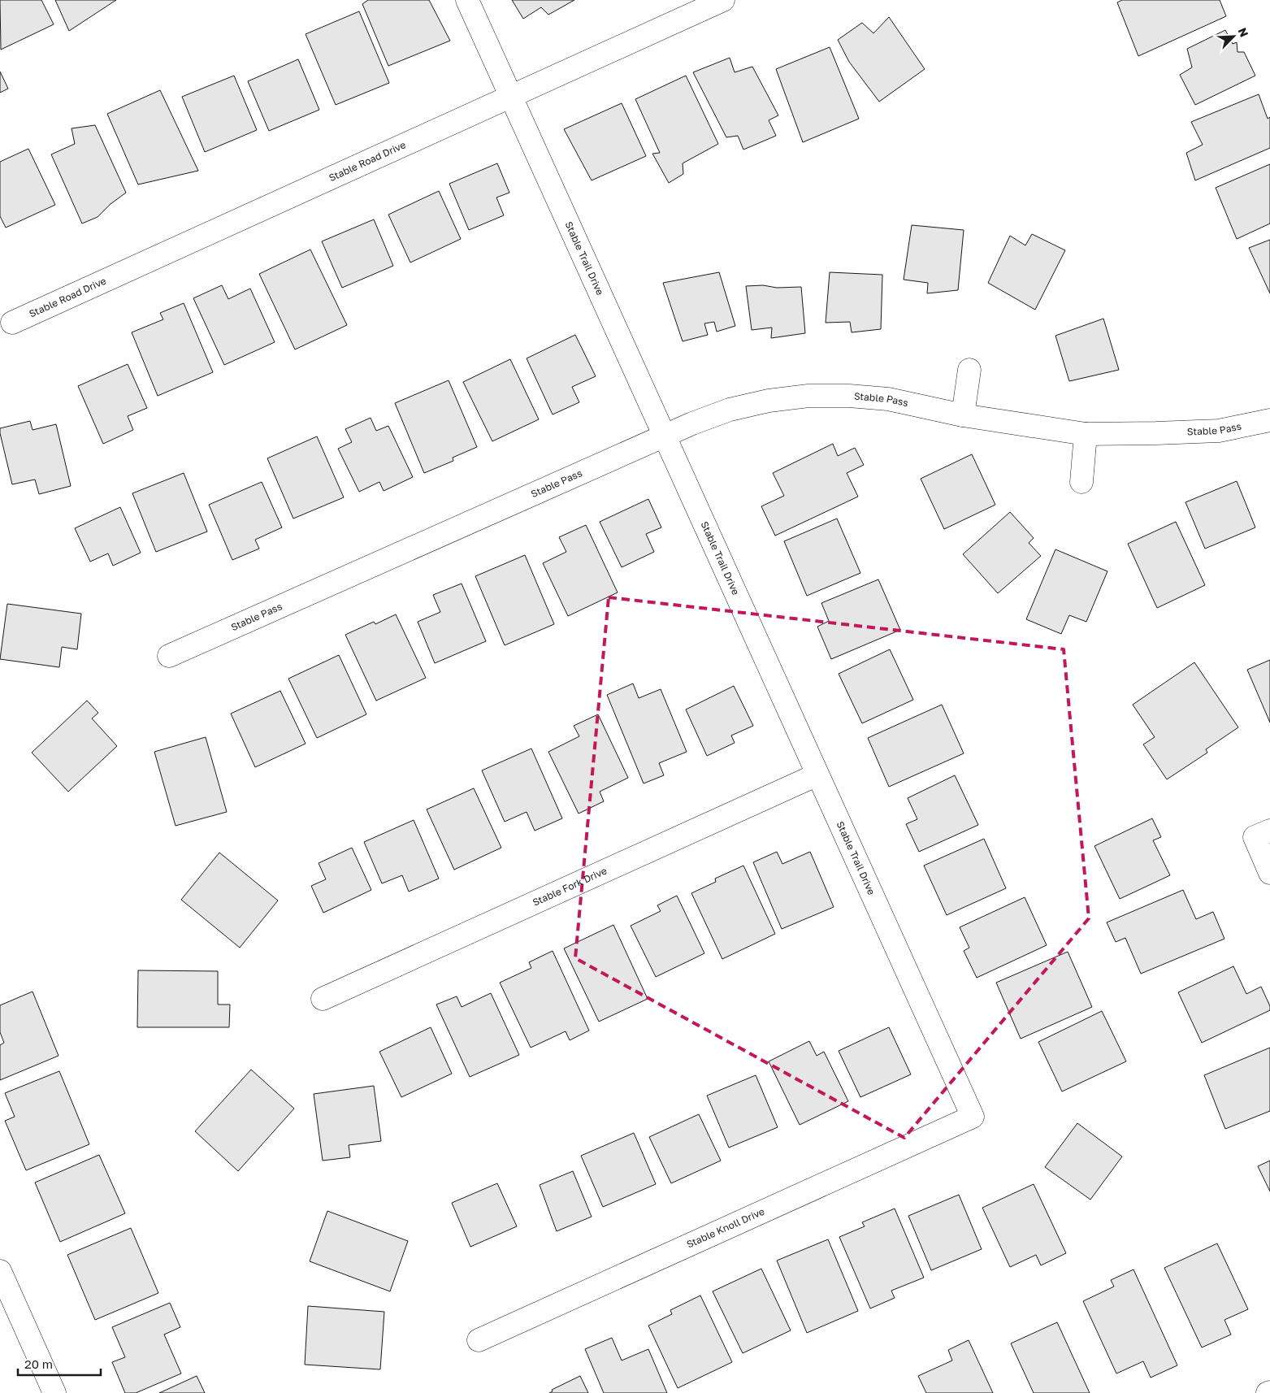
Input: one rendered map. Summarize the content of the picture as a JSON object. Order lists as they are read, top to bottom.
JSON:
{
  "streets": {
    "street": [
      "Stable Road Drive",
      "Stable Trail Drive",
      "Stable Pass",
      "Stable Fork Drive",
      "Stable Knoll Drive"
    ]
  },
  "crossings": [
    ["Stable Road Drive", "Stable Trail Drive"],
    ["Stable Trail Drive", "Stable Pass"],
    ["Stable Trail Drive", "Stable Fork Drive"],
    ["Stable Trail Drive", "Stable Knoll Drive"]
  ],
  "scale_bar": "20 m",
  "north": "top right"
}
